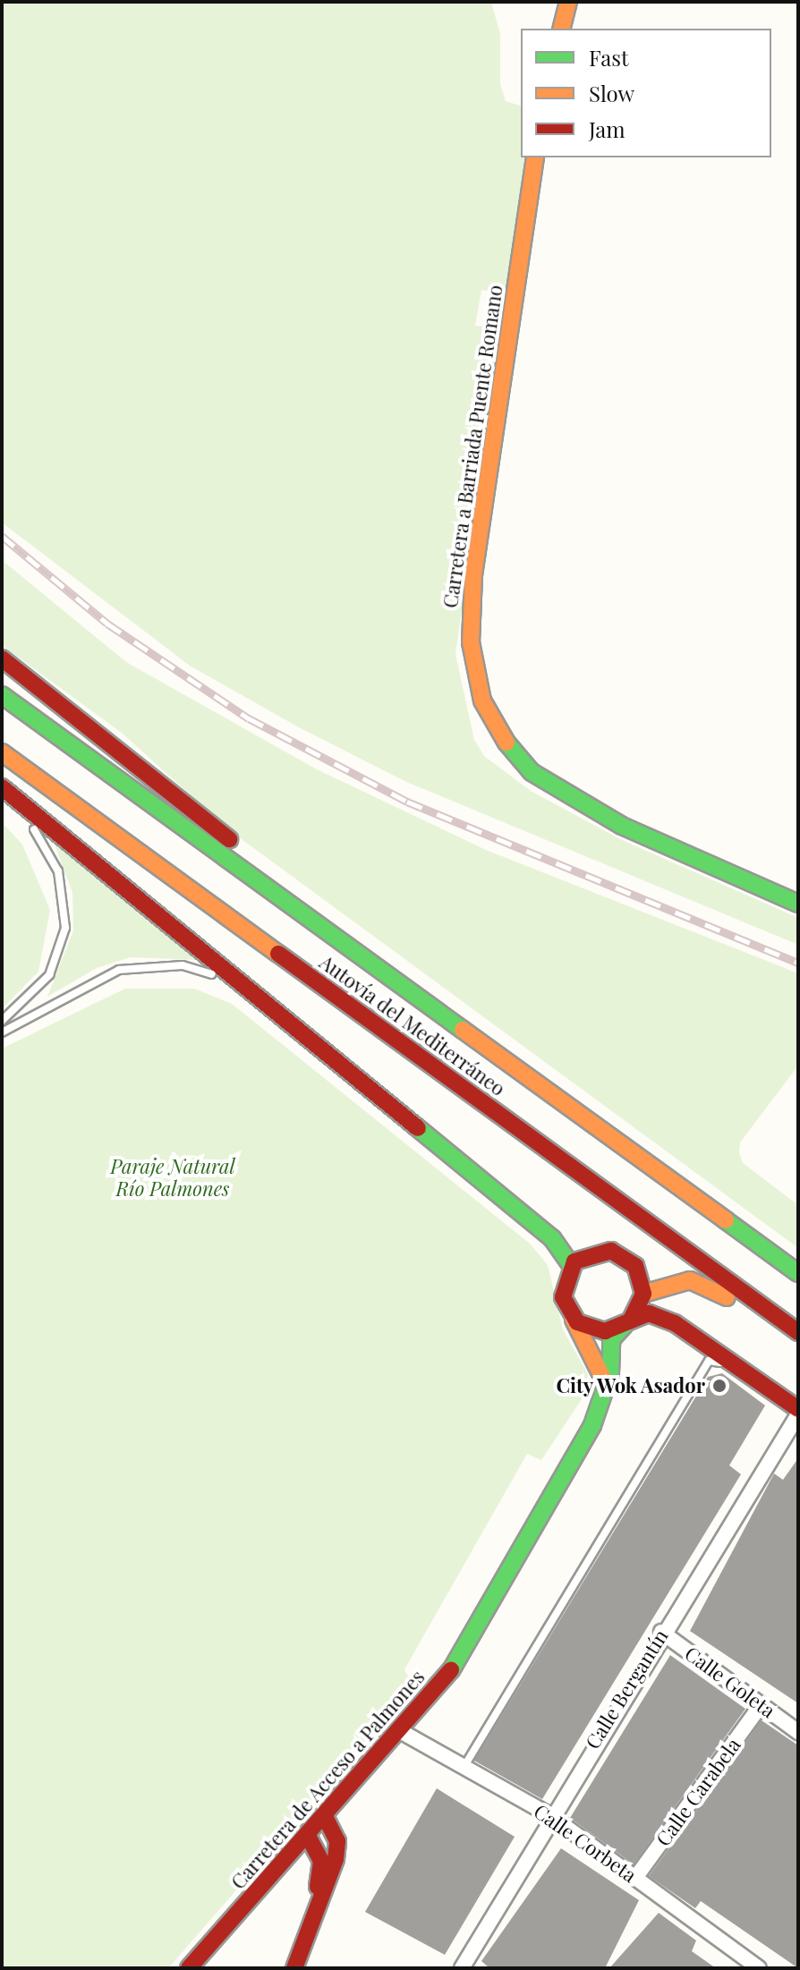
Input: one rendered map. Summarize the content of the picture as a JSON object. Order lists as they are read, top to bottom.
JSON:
{
  "streets": {
    "main road": ["Carretera a Barriada Puente Romano", "Autovía del Mediterráneo", "Carretera de Acceso a Palmones"],
    "street": [
      "Calle Goleta",
      "Calle Bergantín",
      "Calle Carabela",
      "Calle Corbeta"
    ]
  },
  "crossings": [
    ["Calle Goleta", "Calle Bergantín"],
    ["Calle Goleta", "Calle Carabela"],
    ["Calle Bergantín", "Calle Corbeta"],
    ["Carretera de Acceso a Palmones", "Calle Corbeta"],
    ["Calle Carabela", "Calle Corbeta"]
  ],
  "parks": ["Paraje Natural Río Palmones"],
  "places": ["City Wok Asador"],
  "legend": ["Fast", "Slow", "Jam"]
}
